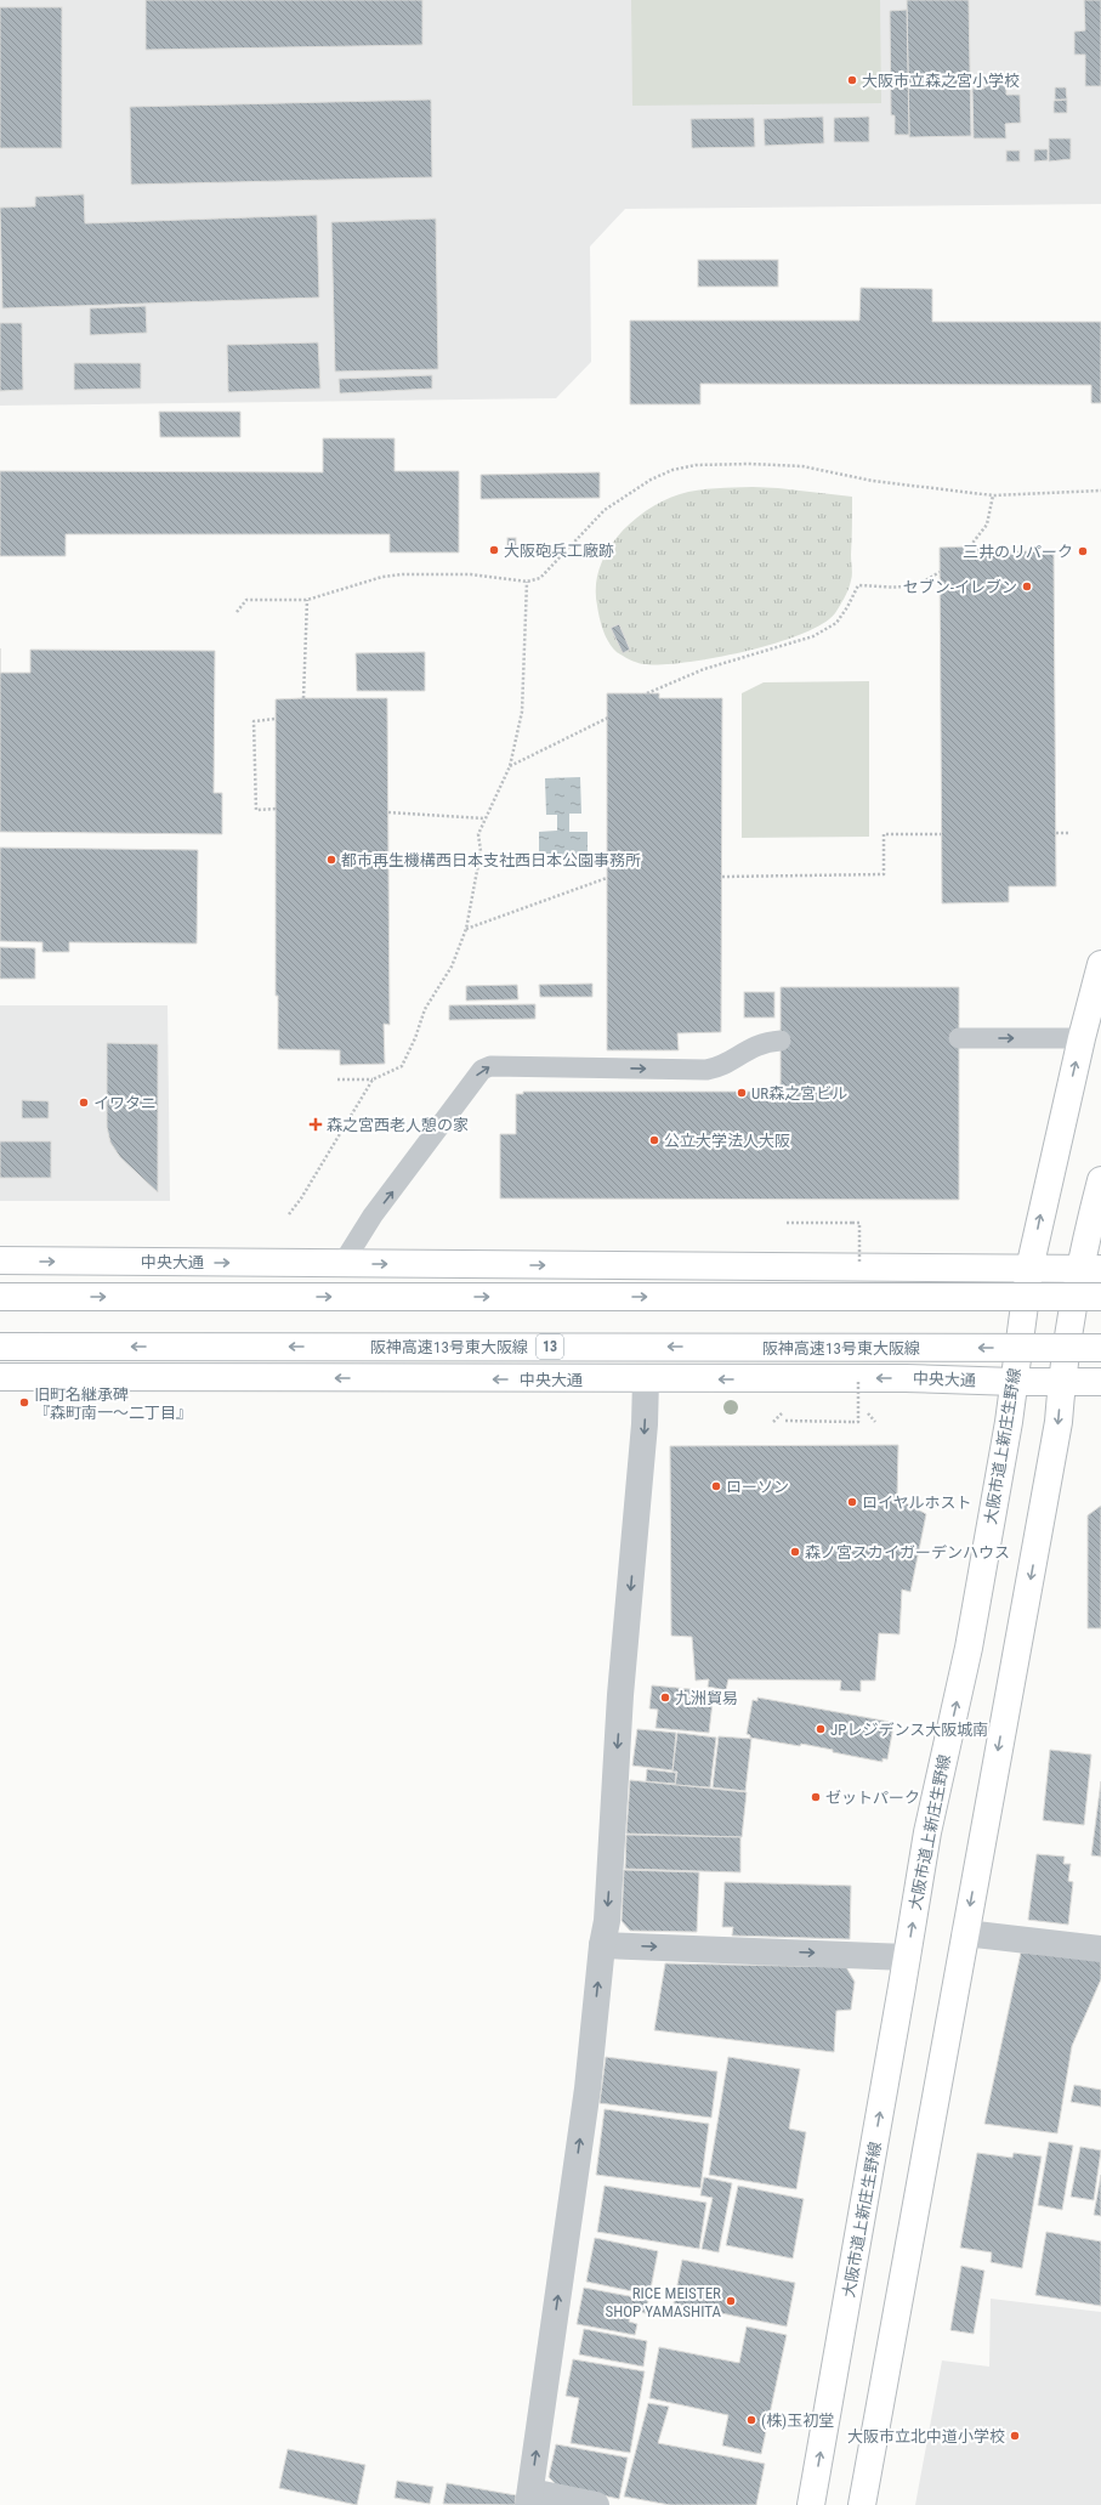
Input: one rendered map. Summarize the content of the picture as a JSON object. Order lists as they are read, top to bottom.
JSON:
{
  "streets": {
    "main road": [
      "中央大通",
      "阪神高速13号東大阪線",
      "13",
      "大阪市道上新庄生野線"
    ]
  },
  "crossings": [
    ["中央大通", "大阪市道上新庄生野線"]
  ],
  "places": {
    "other": [
      "大阪市立森之宮小学校",
      "大阪砲兵工廠跡",
      "三井のリパーク",
      "セブン-イレブン",
      "都市再生機構西日本支社西日本公園事務所",
      "UR森之宮ビル",
      "イワタニ",
      "公立大学法人大阪",
      "旧町名継承碑 『森町南一～二丁目』",
      "ローソン",
      "ロイヤルホスト",
      "森ノ宮スカイガーデンハウス",
      "九洲貿易",
      "JPレジデンス大阪城南",
      "ゼットパーク",
      "RICE MEISTER SHOP YAMASHITA",
      "(株)玉初堂",
      "大阪市立北中道小学校"
    ],
    "health": ["森之宮西老人憩の家"]
  }
}
